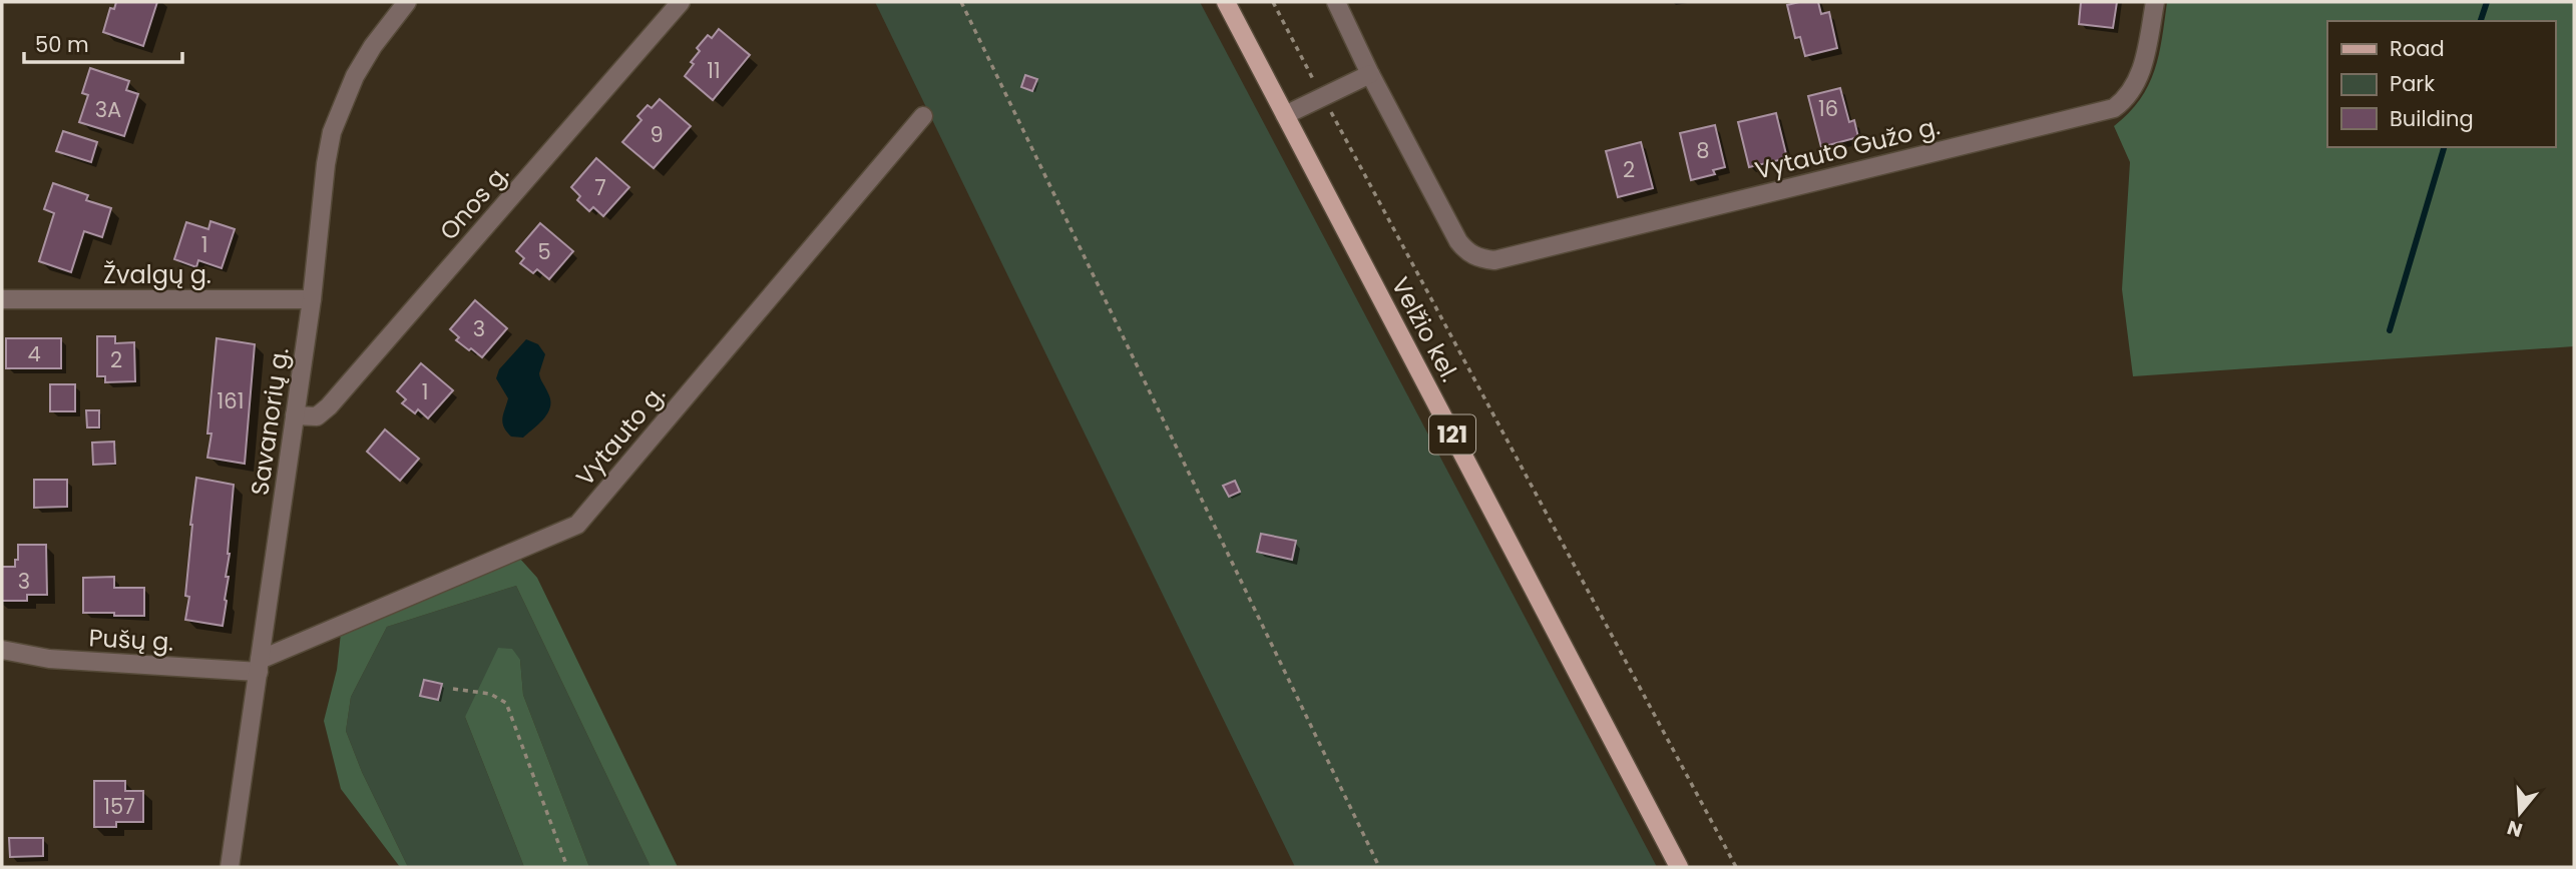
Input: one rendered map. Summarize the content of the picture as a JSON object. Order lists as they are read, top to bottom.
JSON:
{
  "streets": {
    "main road": ["Velžio kel.", "121"],
    "street": [
      "Vytauto Gužo g.",
      "Onos g.",
      "Žvalgų g.",
      "Savanorių g.",
      "Vytauto g.",
      "Pušų g."
    ]
  },
  "crossings": [
    ["Onos g.", "Savanorių g."],
    ["Žvalgų g.", "Savanorių g."],
    ["Savanorių g.", "Vytauto g."],
    ["Savanorių g.", "Pušų g."],
    ["Vytauto g.", "Pušų g."]
  ],
  "house_numbers": [
    "11",
    "16",
    "3A",
    "9",
    "8",
    "2",
    "7",
    "1",
    "5",
    "3",
    "4",
    "2",
    "1",
    "161",
    "3",
    "157"
  ],
  "legend": ["Road", "Park", "Building"],
  "scale_bar": "50 m",
  "north": "bottom"
}
